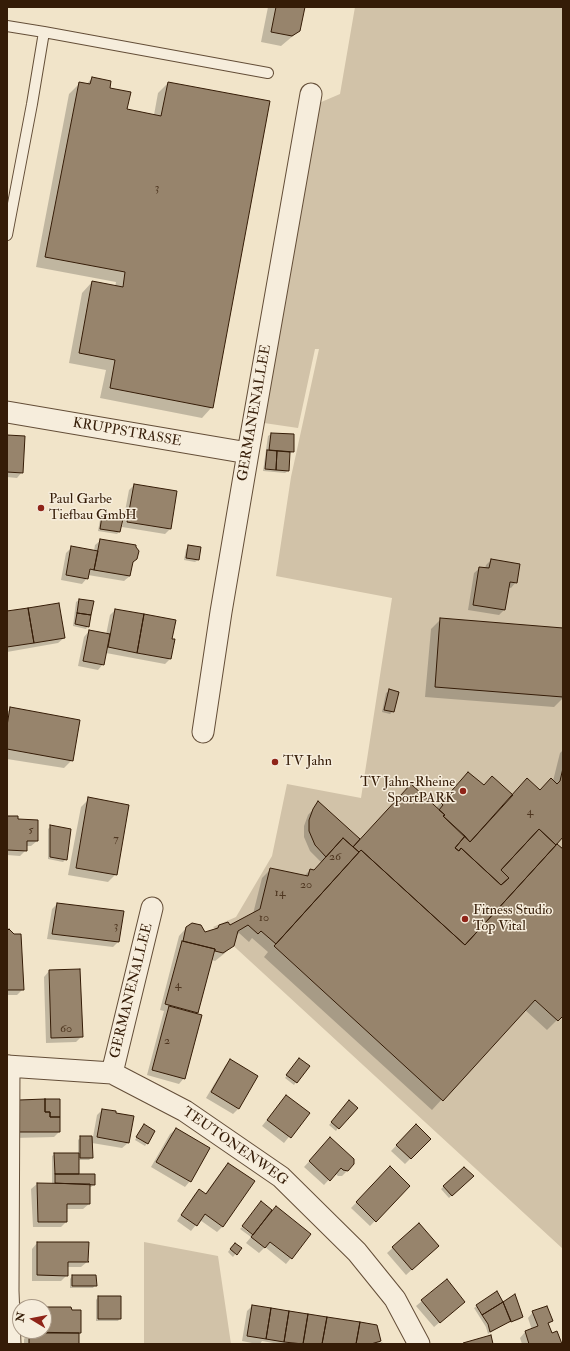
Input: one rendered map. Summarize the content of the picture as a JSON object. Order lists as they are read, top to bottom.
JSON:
{
  "streets": {
    "street": ["GERMANENALLEE", "KRUPPSTRASSE", "TEUTONENWEG"]
  },
  "crossings": [
    ["GERMANENALLEE", "KRUPPSTRASSE"],
    ["GERMANENALLEE", "TEUTONENWEG"]
  ],
  "places": [
    "Paul Garbe Tiefbau GmbH",
    "TV Jahn",
    "TV Jahn-Rheine SportPARK",
    "Fitness Studio Top Vital"
  ],
  "house_numbers": [
    "3",
    "4",
    "5",
    "7",
    "26",
    "20",
    "14",
    "10",
    "3",
    "4",
    "60",
    "2"
  ],
  "north": "left"
}
